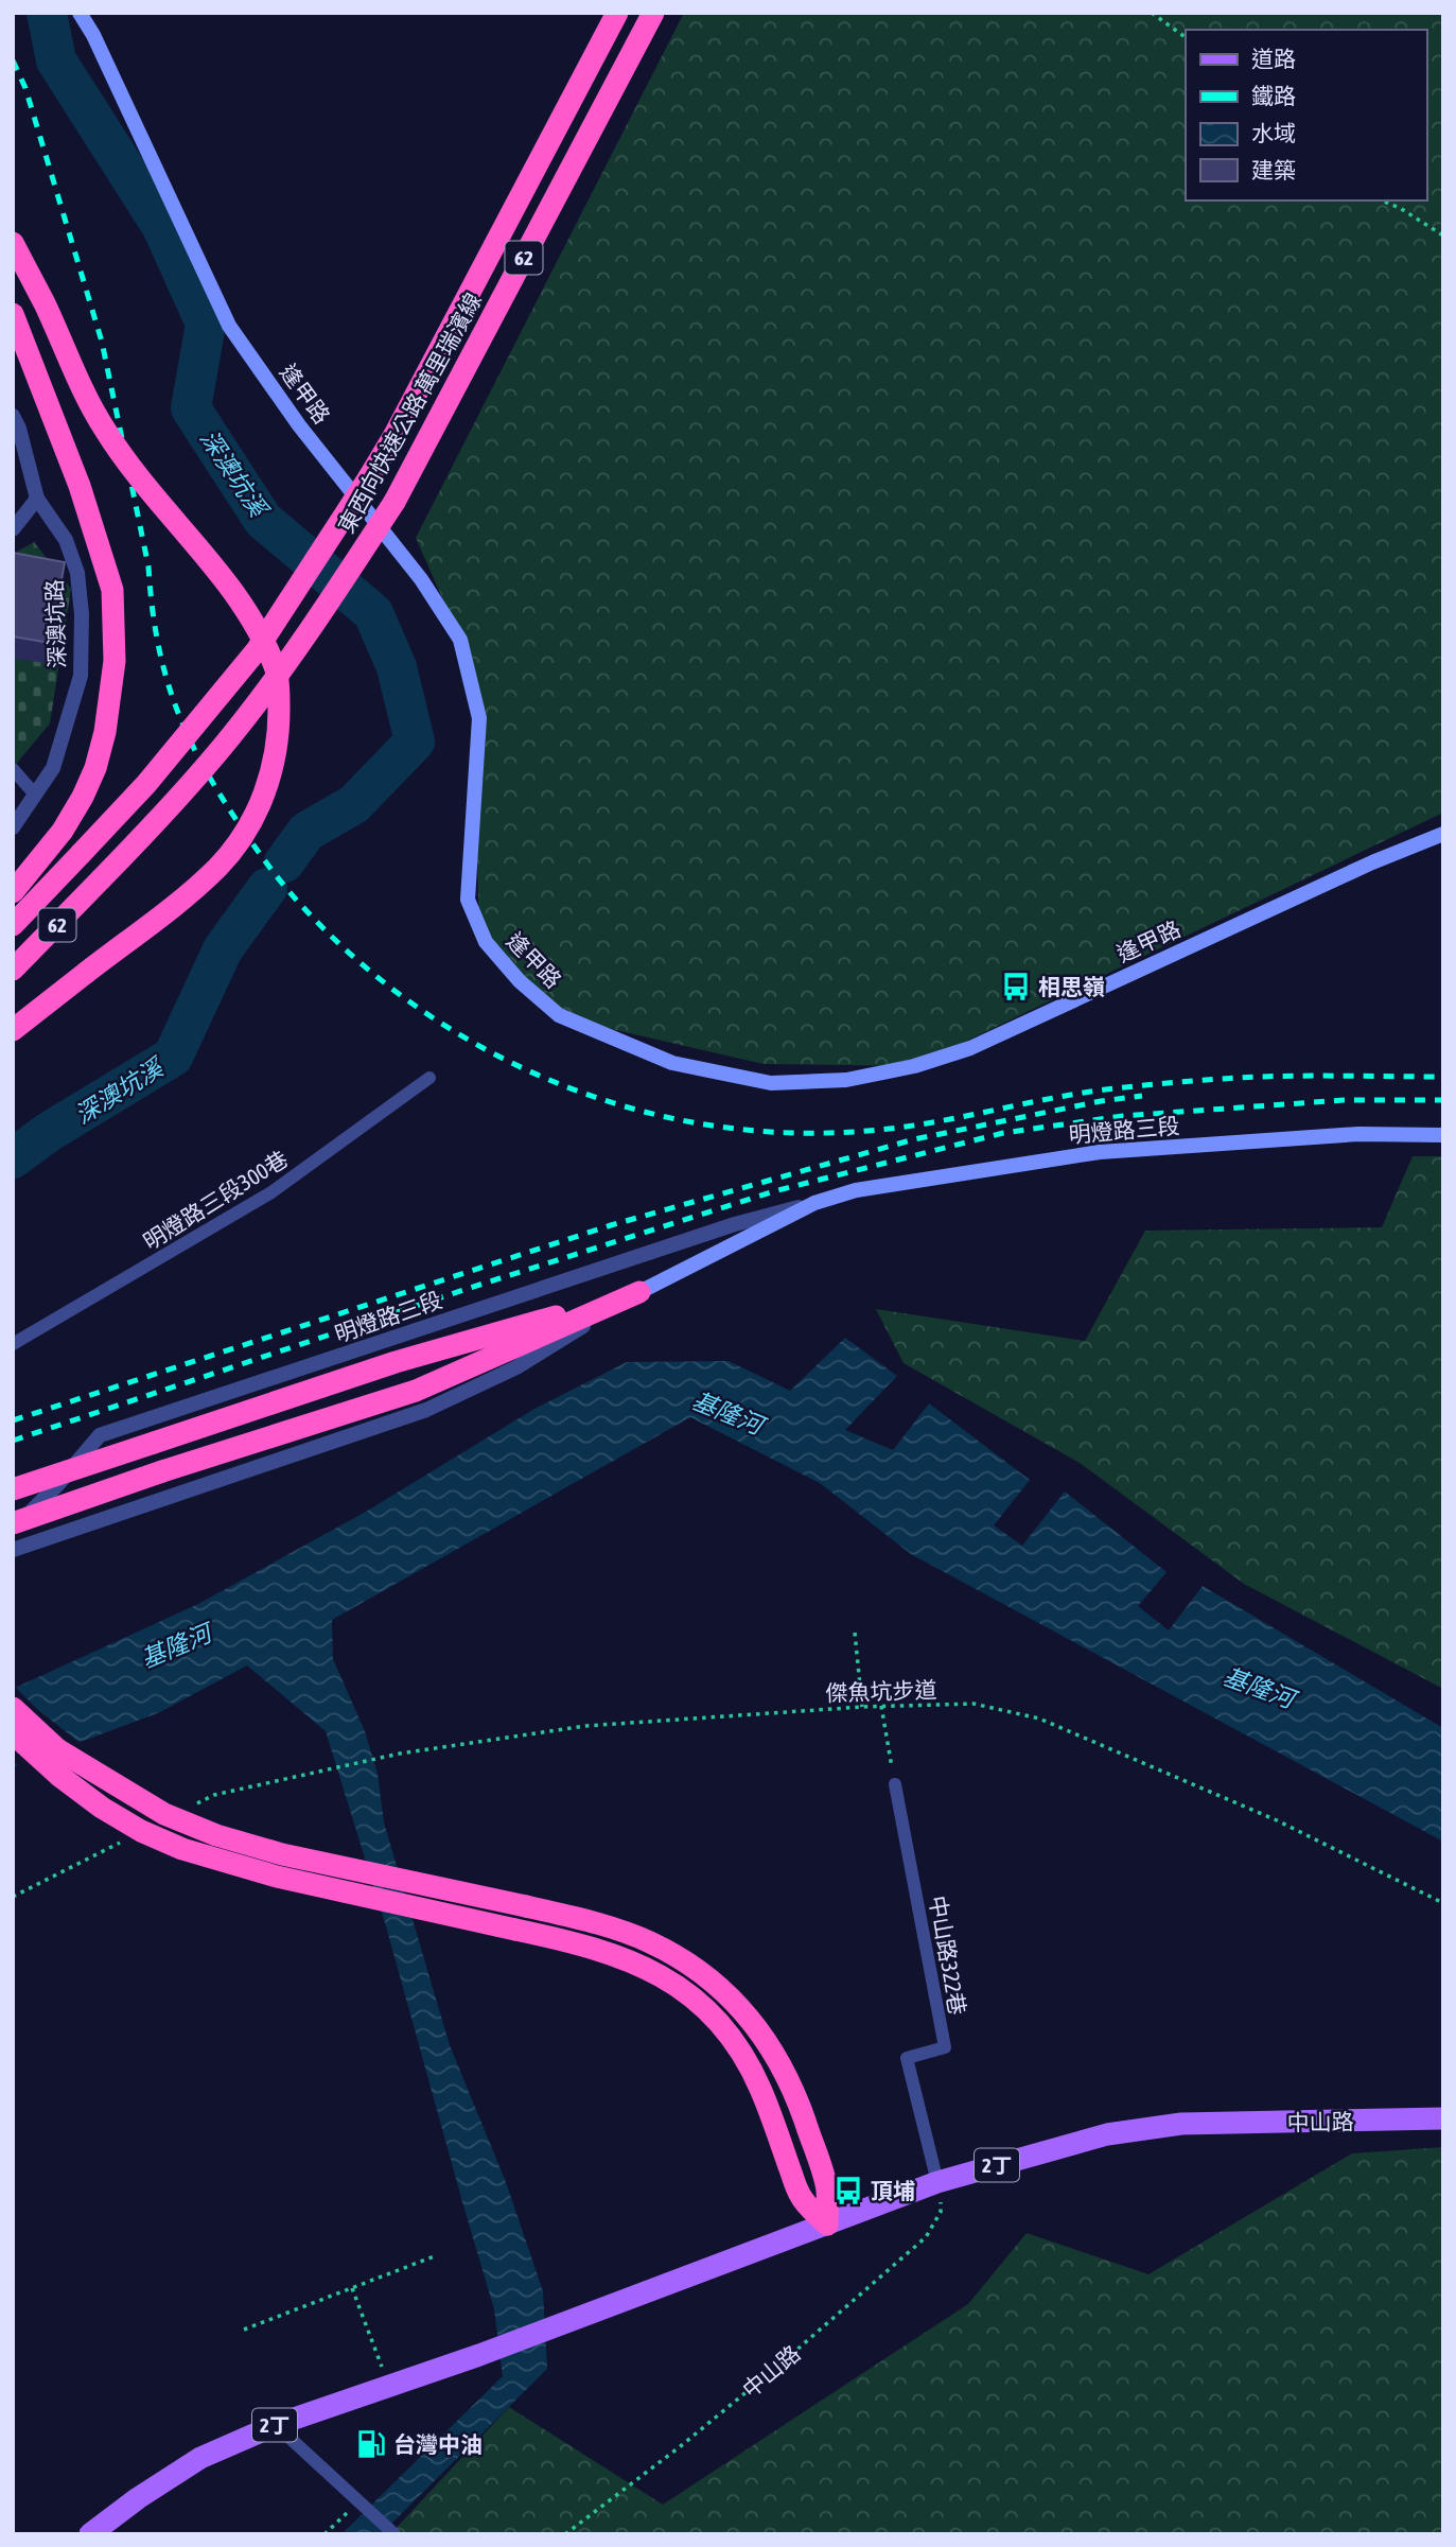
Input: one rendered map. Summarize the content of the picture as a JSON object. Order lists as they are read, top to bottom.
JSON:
{
  "streets": {
    "highway": ["62", "東西向快速公路 萬里瑞濱線"],
    "main road": [
      "逢甲路",
      "明燈路三段",
      "中山路",
      "2丁"
    ],
    "street": ["深澳坑路"],
    "lane": ["明燈路三段300巷", "中山路322巷"],
    "path": ["傑魚坑步道"]
  },
  "crossings": [
    ["中山路322巷", "中山路"],
    ["中山路", "2丁"]
  ],
  "water": ["深澳坑溪", "基隆河"],
  "places": {
    "bus stop": ["相思嶺", "頂埔"],
    "fuel station": ["台灣中油"]
  },
  "legend": [
    "道路",
    "鐵路",
    "水域",
    "建築"
  ]
}
